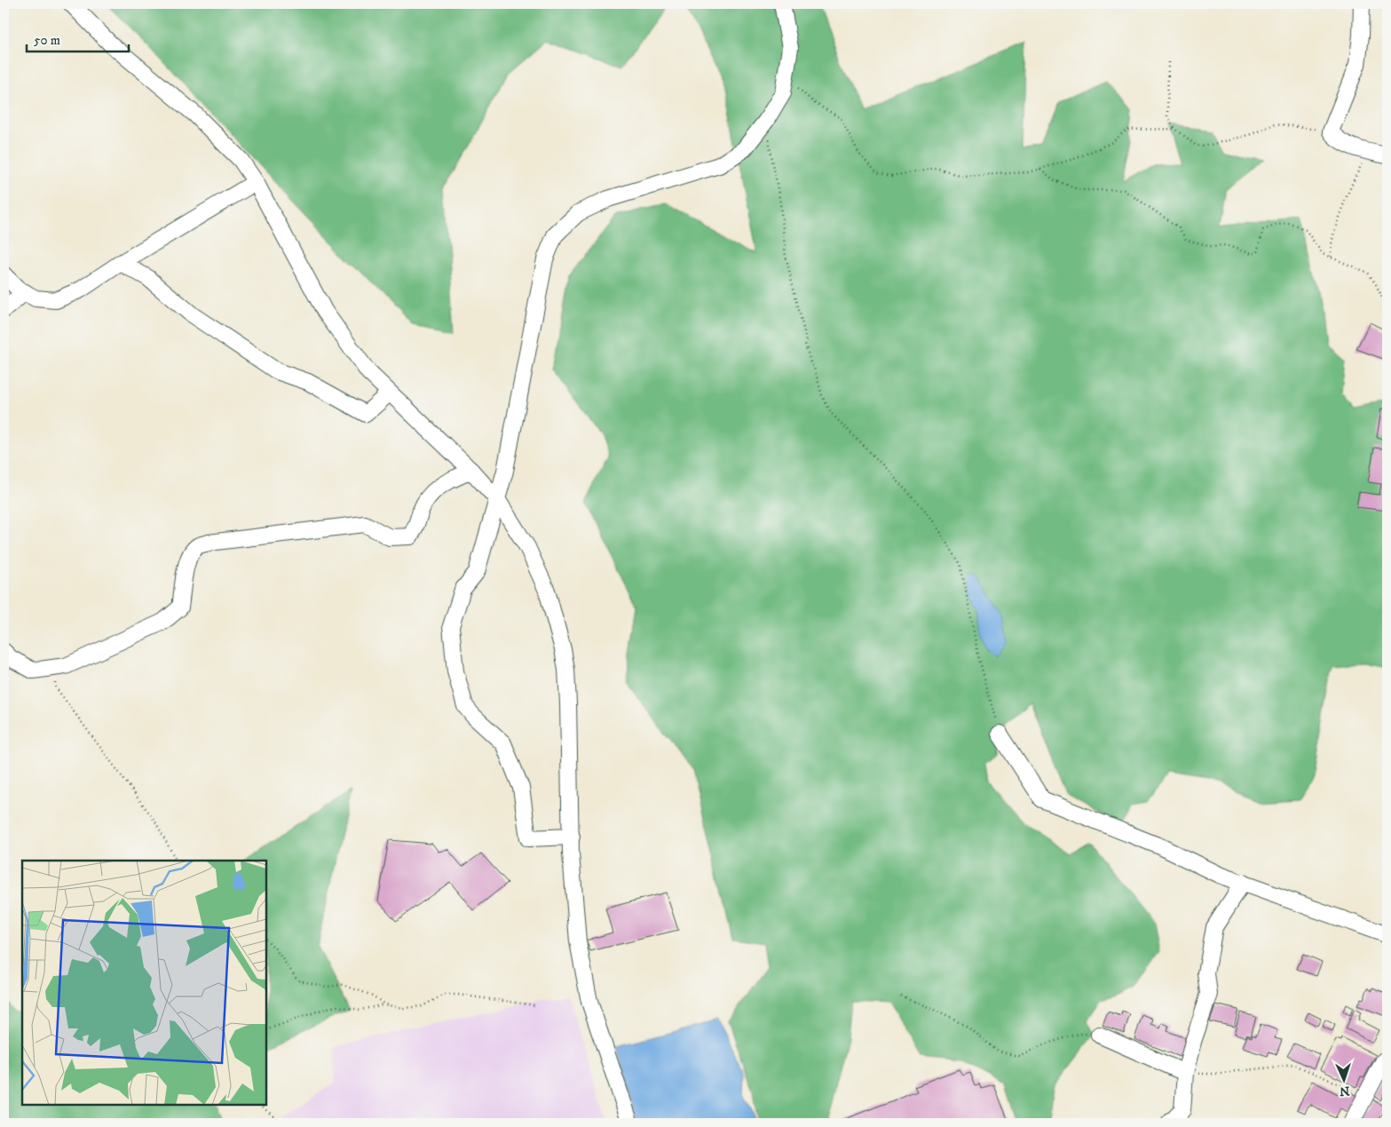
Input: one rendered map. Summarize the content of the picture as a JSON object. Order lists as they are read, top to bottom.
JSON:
{
  "scale_bar": "50 m",
  "north": "bottom"
}
